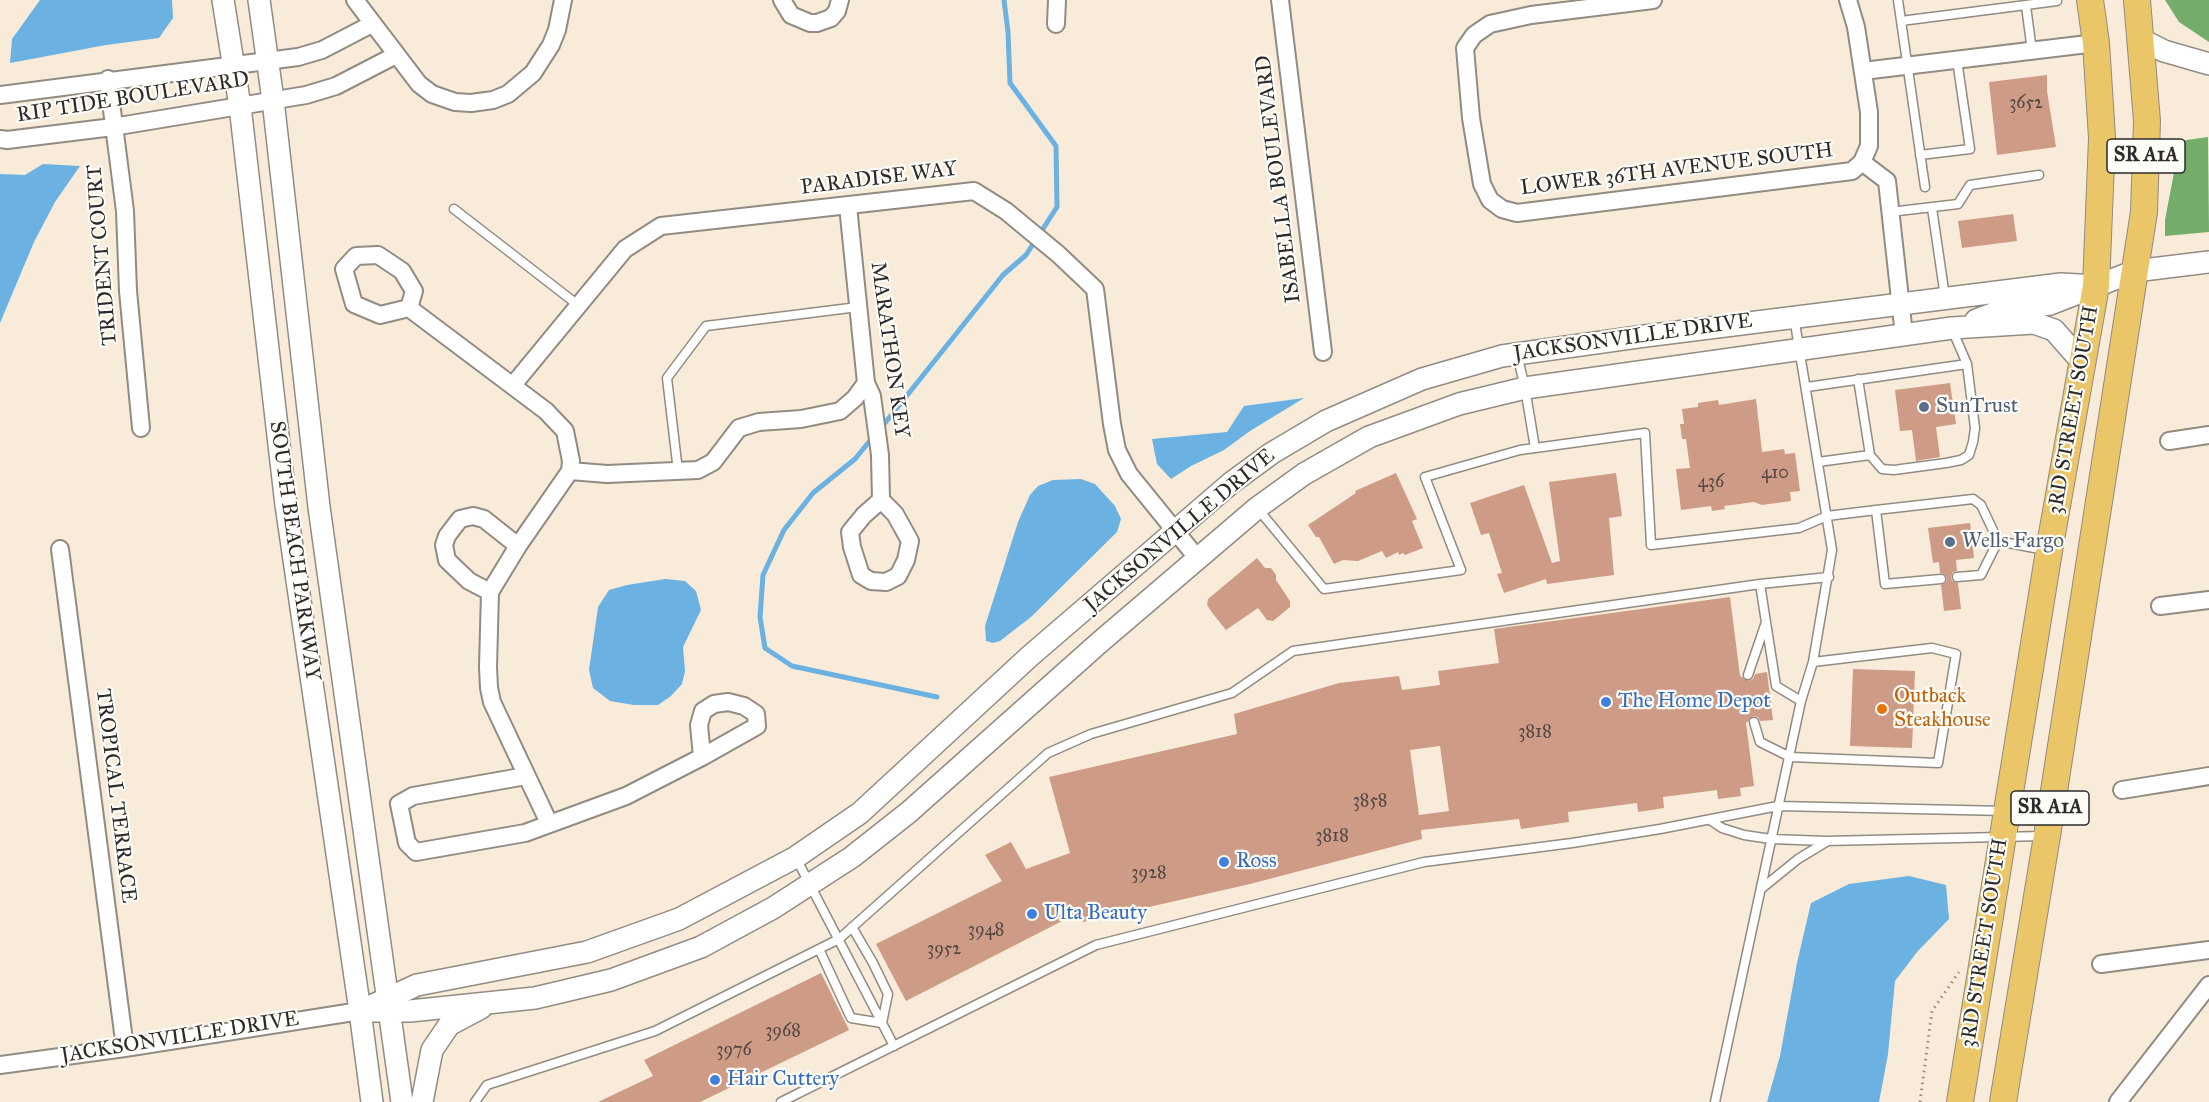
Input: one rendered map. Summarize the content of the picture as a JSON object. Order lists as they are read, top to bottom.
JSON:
{
  "streets": {
    "main road": ["SR A1A", "3RD STREET SOUTH"],
    "street": [
      "RIP TIDE BOULEVARD",
      "LOWER 36TH AVENUE SOUTH",
      "PARADISE WAY",
      "ISABELLA BOULEVARD",
      "TRIDENT COURT",
      "JACKSONVILLE DRIVE",
      "MARATHON KEY",
      "SOUTH BEACH PARKWAY",
      "TROPICAL TERRACE"
    ]
  },
  "crossings": [
    ["RIP TIDE BOULEVARD", "TRIDENT COURT"],
    ["RIP TIDE BOULEVARD", "SOUTH BEACH PARKWAY"],
    ["PARADISE WAY", "JACKSONVILLE DRIVE"],
    ["PARADISE WAY", "MARATHON KEY"],
    ["JACKSONVILLE DRIVE", "3RD STREET SOUTH"],
    ["JACKSONVILLE DRIVE", "SOUTH BEACH PARKWAY"],
    ["JACKSONVILLE DRIVE", "TROPICAL TERRACE"]
  ],
  "places": [
    "SunTrust",
    "Wells Fargo",
    "The Home Depot",
    "Outback Steakhouse",
    "Ross",
    "Ulta Beauty",
    "Hair Cuttery"
  ],
  "house_numbers": [
    "3652",
    "410",
    "436",
    "3818",
    "3858",
    "3818",
    "3928",
    "3948",
    "3952",
    "3968",
    "3976"
  ]
}
